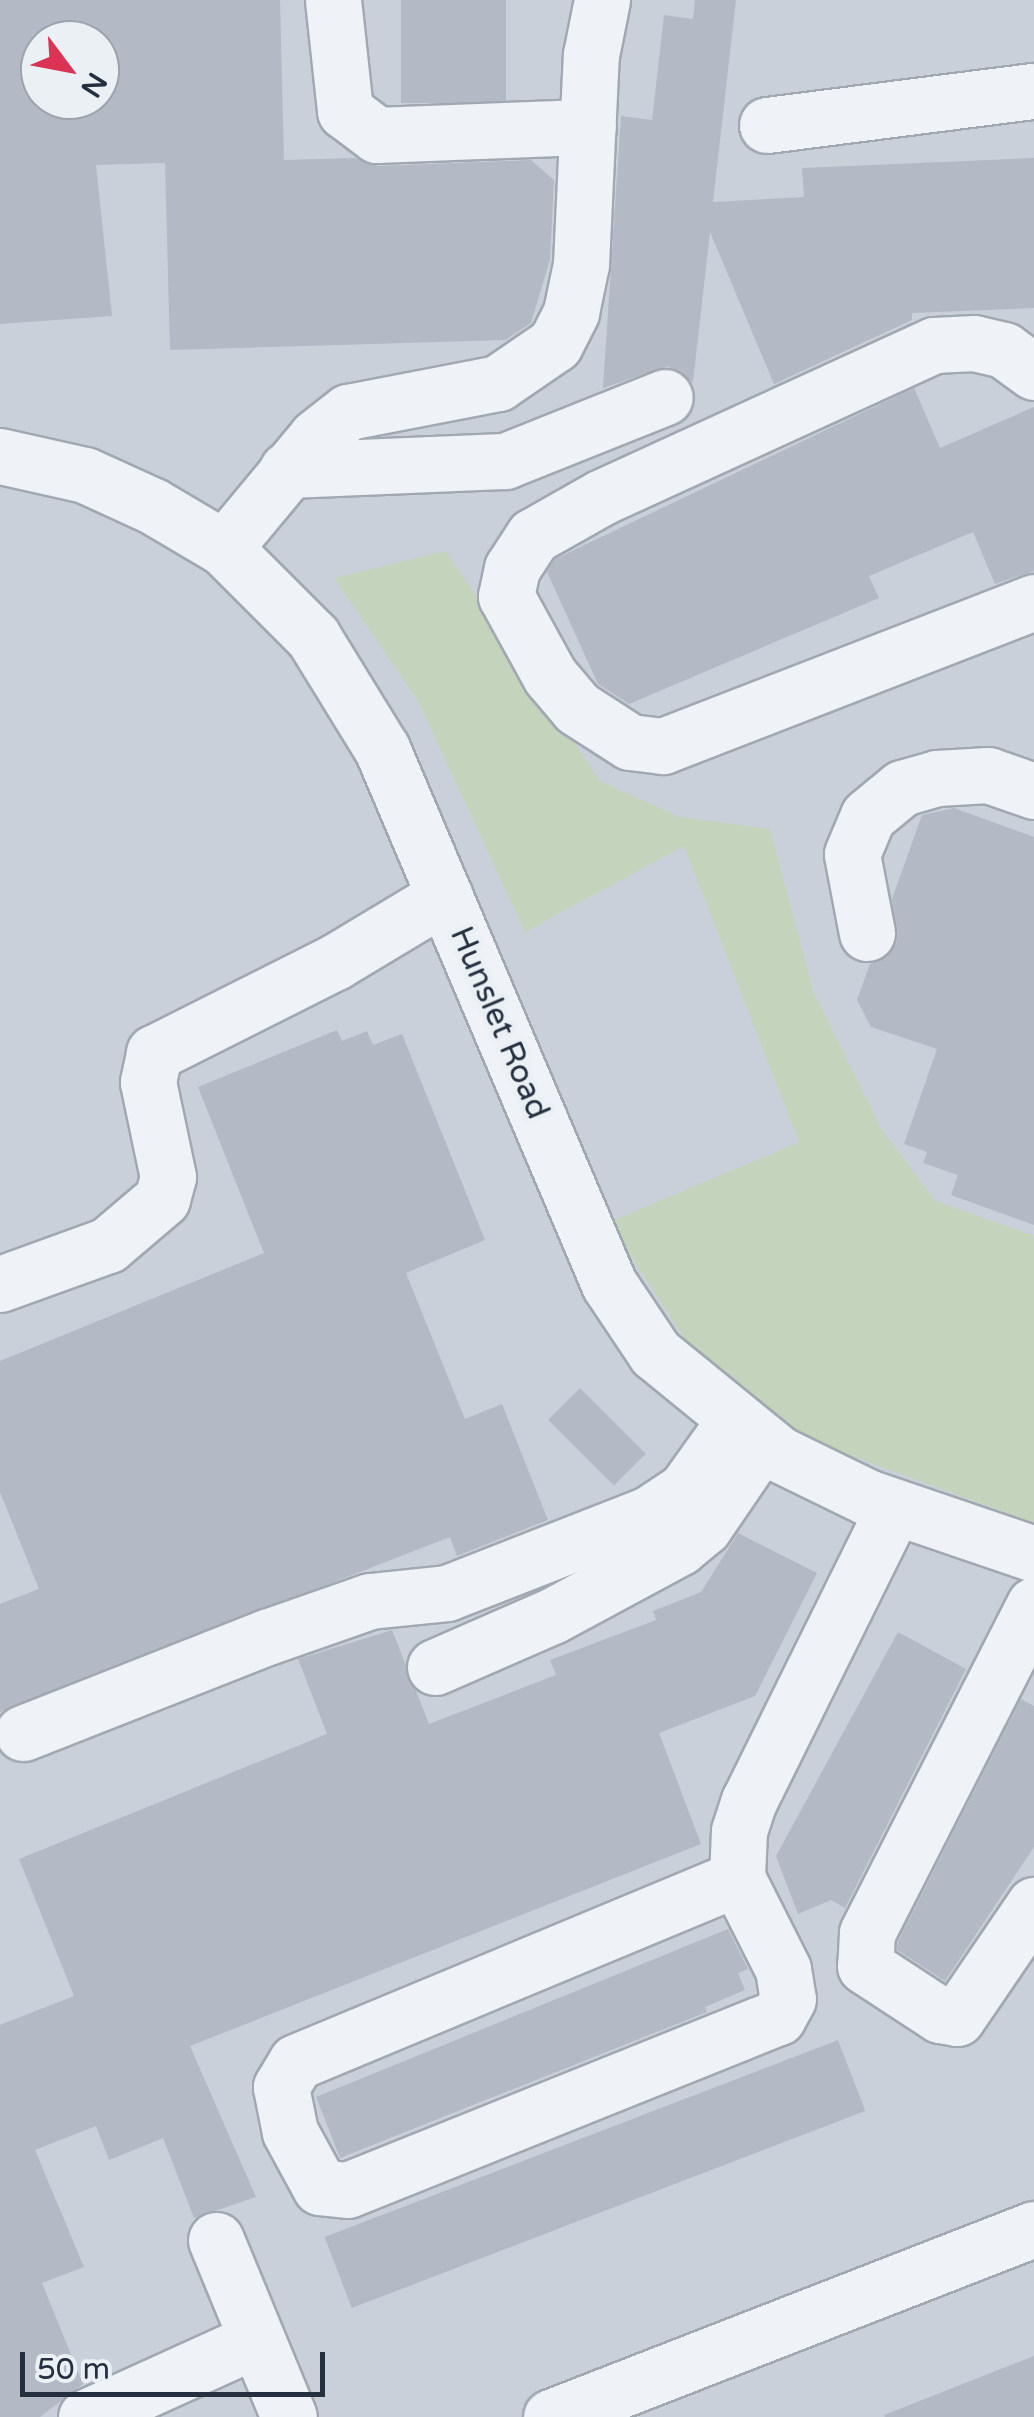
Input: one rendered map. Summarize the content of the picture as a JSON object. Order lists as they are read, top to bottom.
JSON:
{
  "streets": {
    "lane": ["Hunslet Road"]
  },
  "scale_bar": "50 m",
  "north": "bottom right"
}
